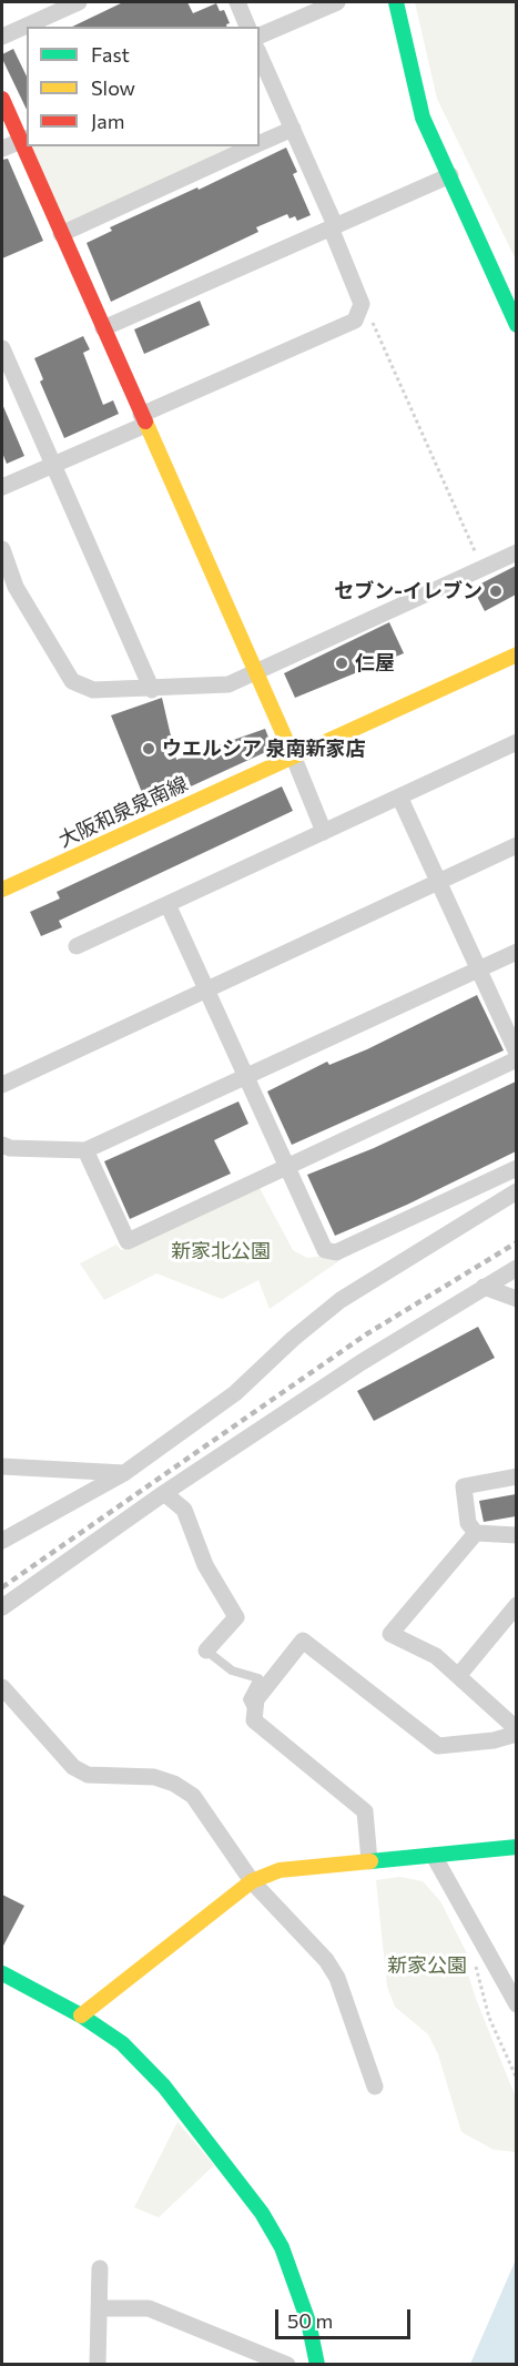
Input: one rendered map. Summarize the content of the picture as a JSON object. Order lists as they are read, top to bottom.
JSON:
{
  "streets": {
    "street": ["大阪和泉泉南線"]
  },
  "parks": ["新家北公園", "新家公園"],
  "places": ["セブン-イレブン", "仁屋", "ウエルシア 泉南新家店"],
  "legend": ["Fast", "Slow", "Jam"],
  "scale_bar": "50 m"
}
